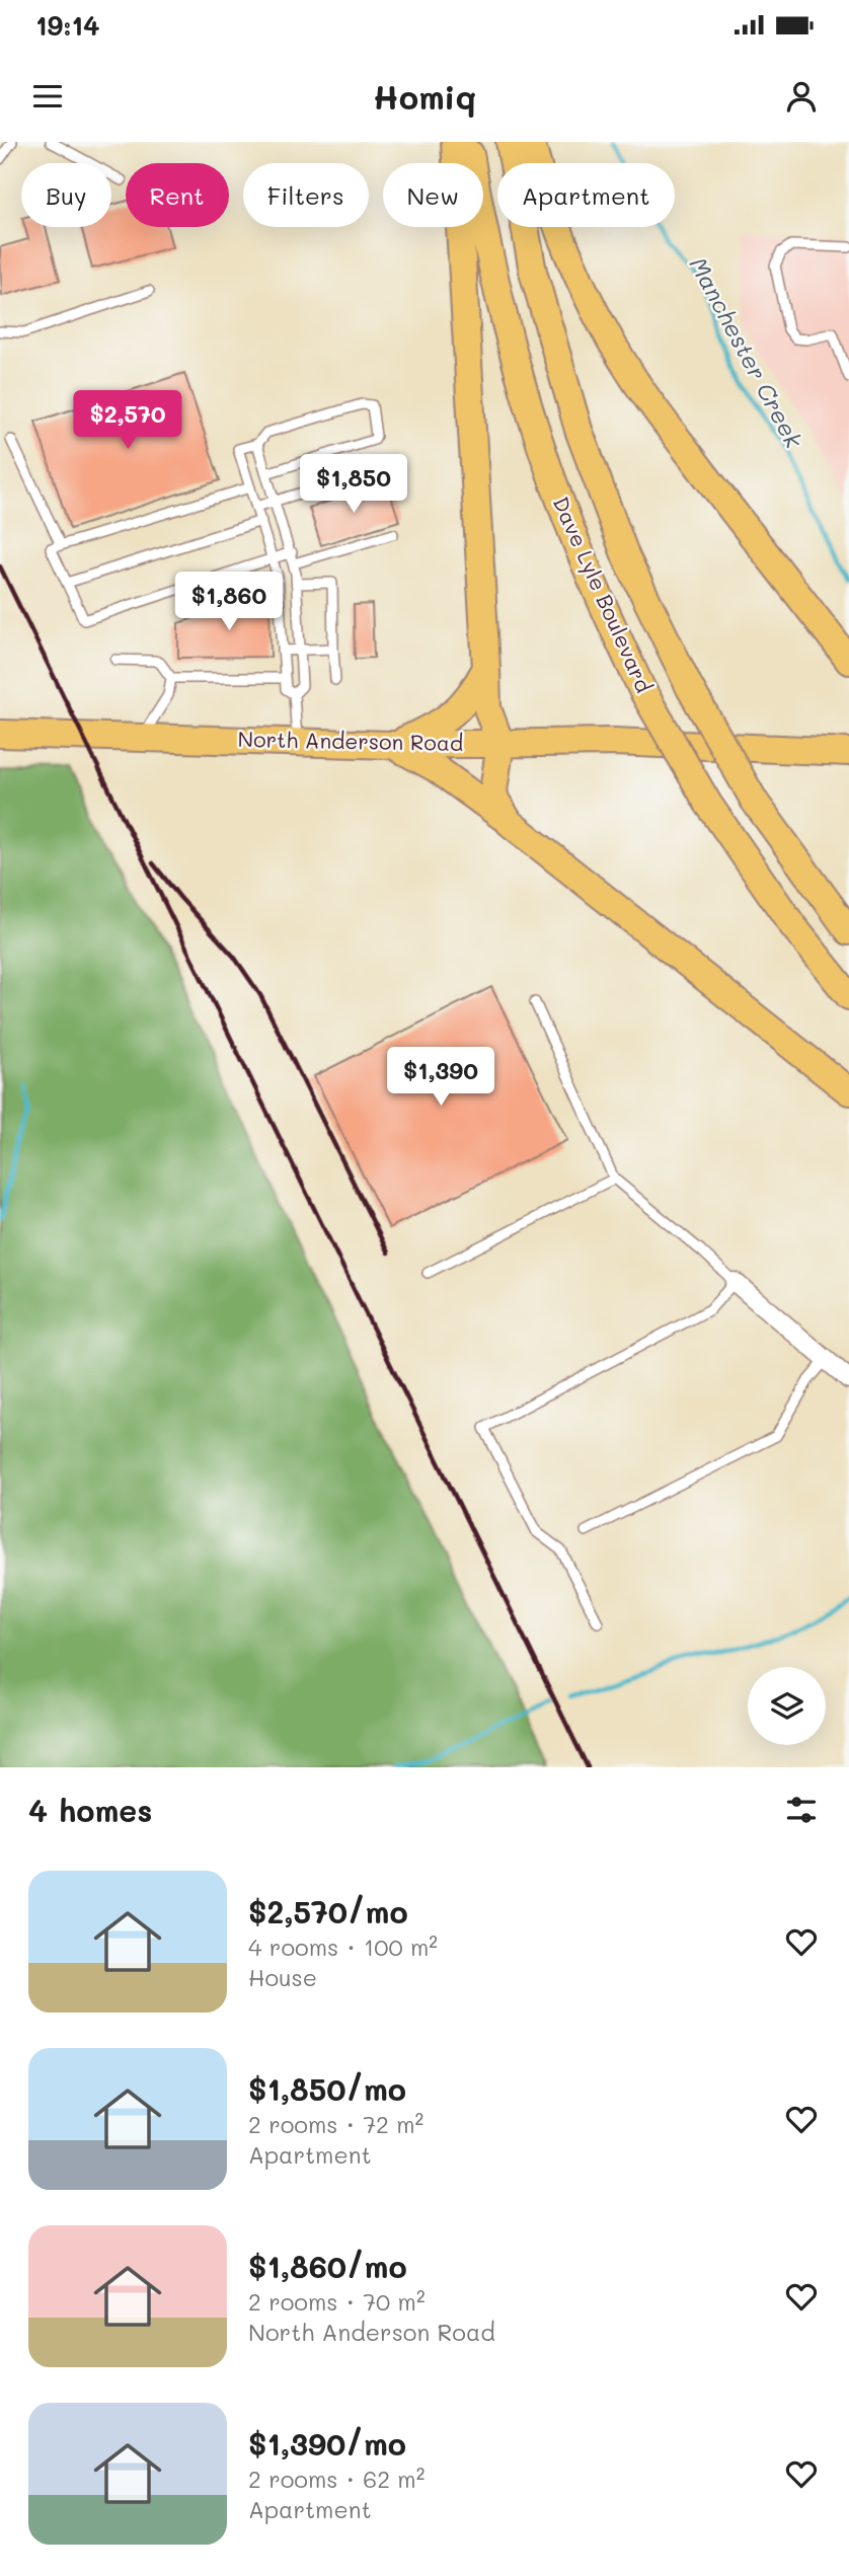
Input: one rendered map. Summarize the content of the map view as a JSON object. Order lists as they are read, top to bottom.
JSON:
{
  "streets": {
    "main road": ["Dave Lyle Boulevard", "North Anderson Road"]
  },
  "water": ["Manchester Creek"],
  "page": {
    "status": "19:14",
    "header": "Homiq",
    "chip": [
      "Buy",
      "Rent",
      "Filters",
      "New",
      "Apartment"
    ],
    "price": [
      "$2,570",
      "$1,850",
      "$1,860",
      "$1,390"
    ],
    "heading": "4 homes",
    "list": [
      {
        "name": "$2,570/mo",
        "note": "4 rooms · 100 m² · House"
      },
      {
        "name": "$1,850/mo",
        "note": "2 rooms · 72 m² · Apartment"
      },
      {
        "name": "$1,860/mo",
        "note": "2 rooms · 70 m² · North Anderson Road"
      },
      {
        "name": "$1,390/mo",
        "note": "2 rooms · 62 m² · Apartment"
      }
    ]
  }
}
